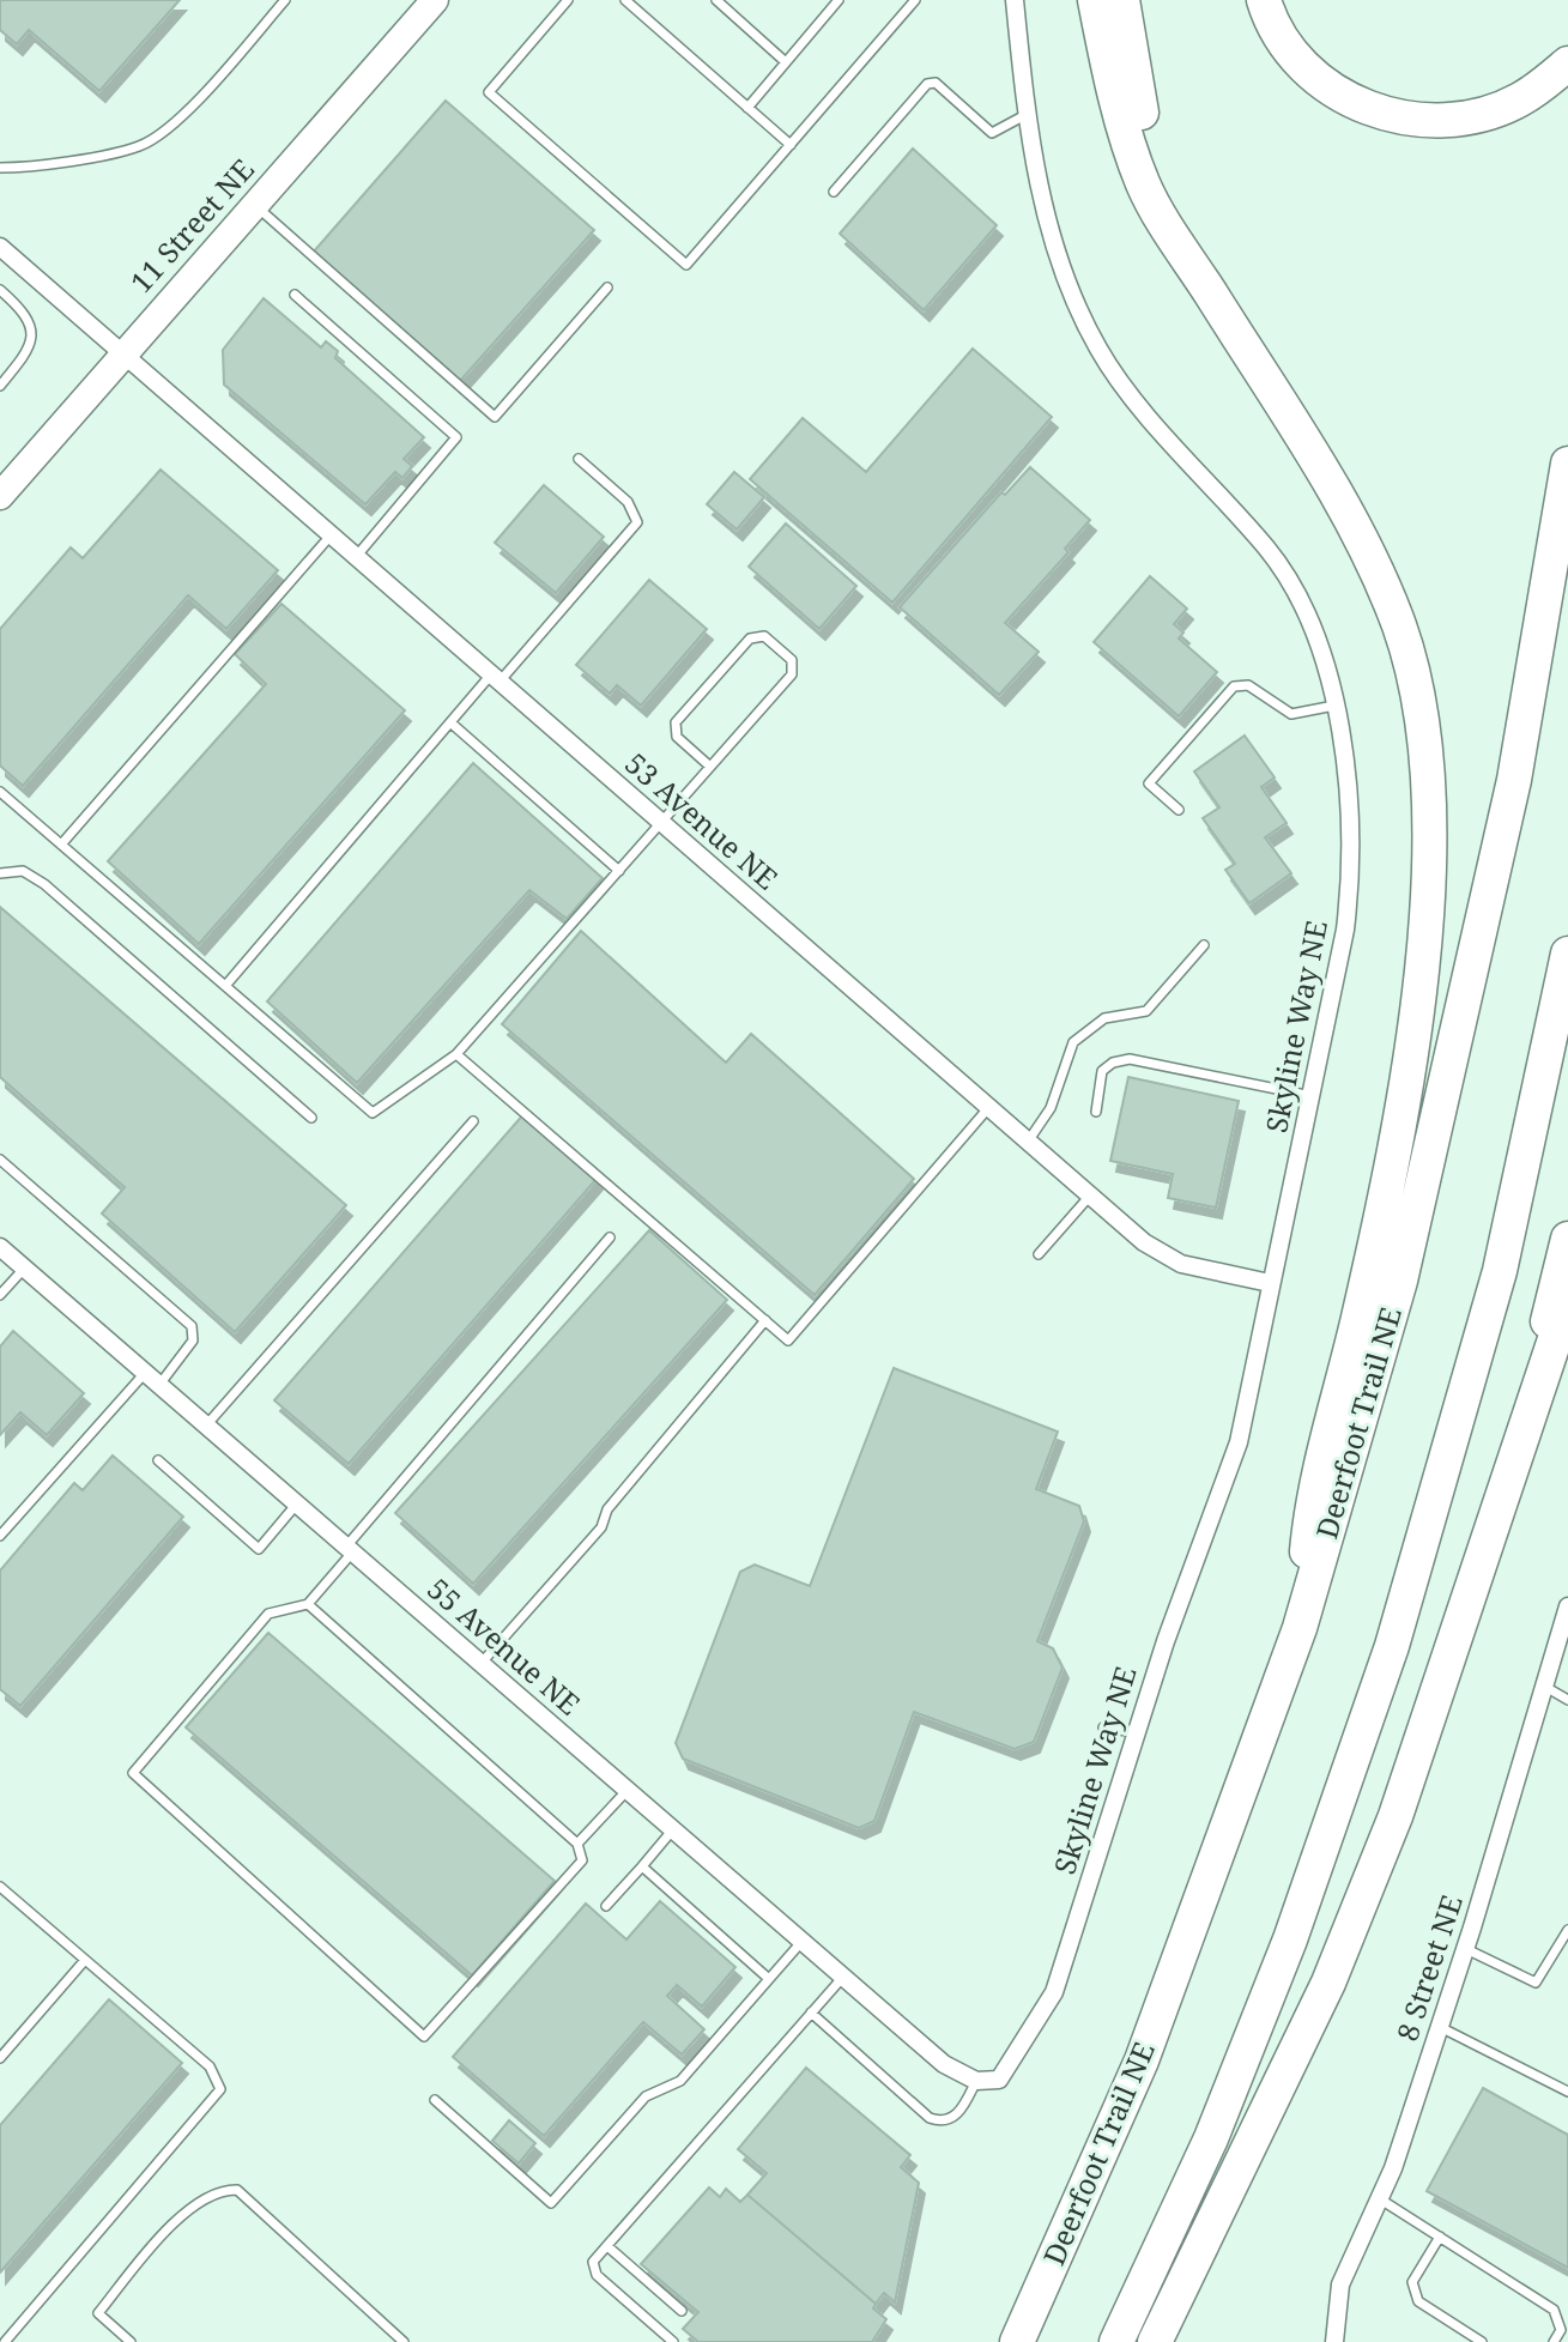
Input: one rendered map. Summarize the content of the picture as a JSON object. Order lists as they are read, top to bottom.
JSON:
{
  "streets": {
    "highway": ["Deerfoot Trail NE"],
    "street": [
      "11 Street NE",
      "53 Avenue NE",
      "Skyline Way NE",
      "55 Avenue NE",
      "8 Street NE"
    ]
  },
  "crossings": [
    ["11 Street NE", "53 Avenue NE"],
    ["53 Avenue NE", "Skyline Way NE"],
    ["Skyline Way NE", "55 Avenue NE"]
  ]
}
